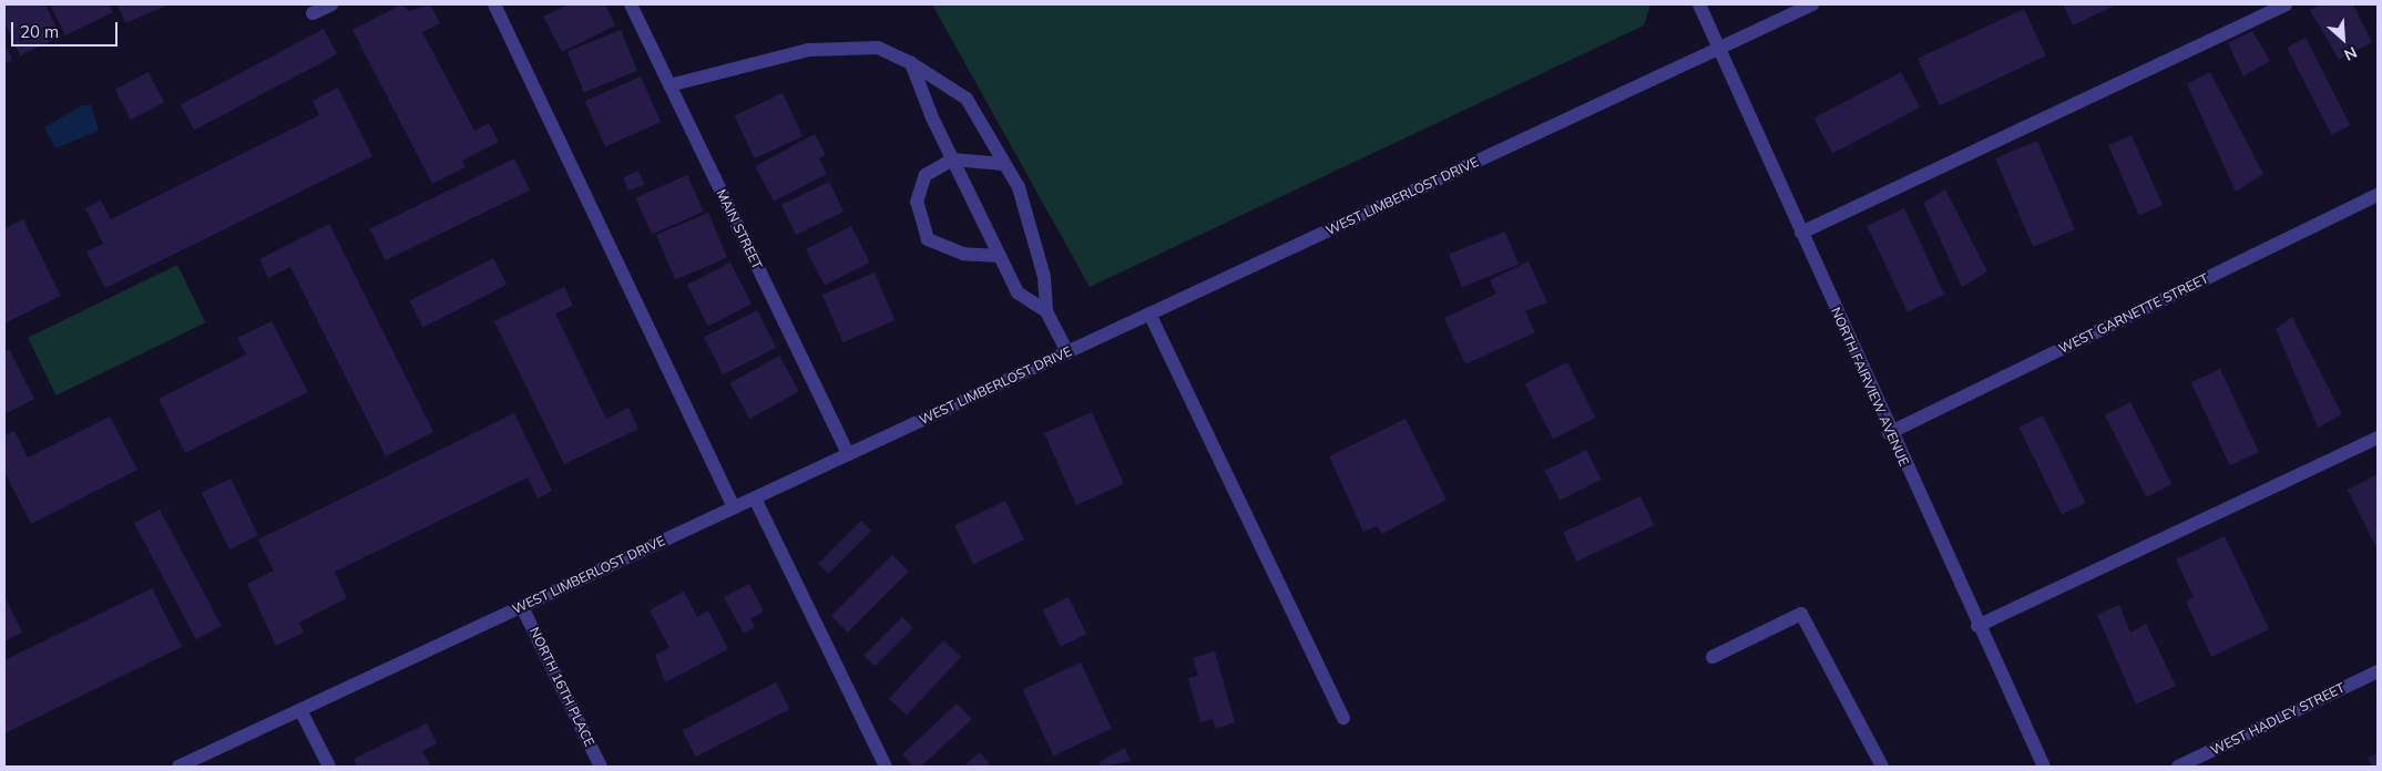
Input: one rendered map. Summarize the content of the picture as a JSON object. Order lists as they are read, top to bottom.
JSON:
{
  "streets": {
    "street": [
      "WEST LIMBERLOST DRIVE",
      "MAIN STREET",
      "WEST GARNETTE STREET",
      "NORTH FAIRVIEW AVENUE",
      "NORTH 16TH PLACE",
      "WEST HADLEY STREET"
    ]
  },
  "crossings": [
    ["WEST LIMBERLOST DRIVE", "MAIN STREET"],
    ["WEST LIMBERLOST DRIVE", "NORTH FAIRVIEW AVENUE"],
    ["WEST LIMBERLOST DRIVE", "NORTH 16TH PLACE"],
    ["WEST GARNETTE STREET", "NORTH FAIRVIEW AVENUE"]
  ],
  "scale_bar": "20 m",
  "north": "bottom right"
}
